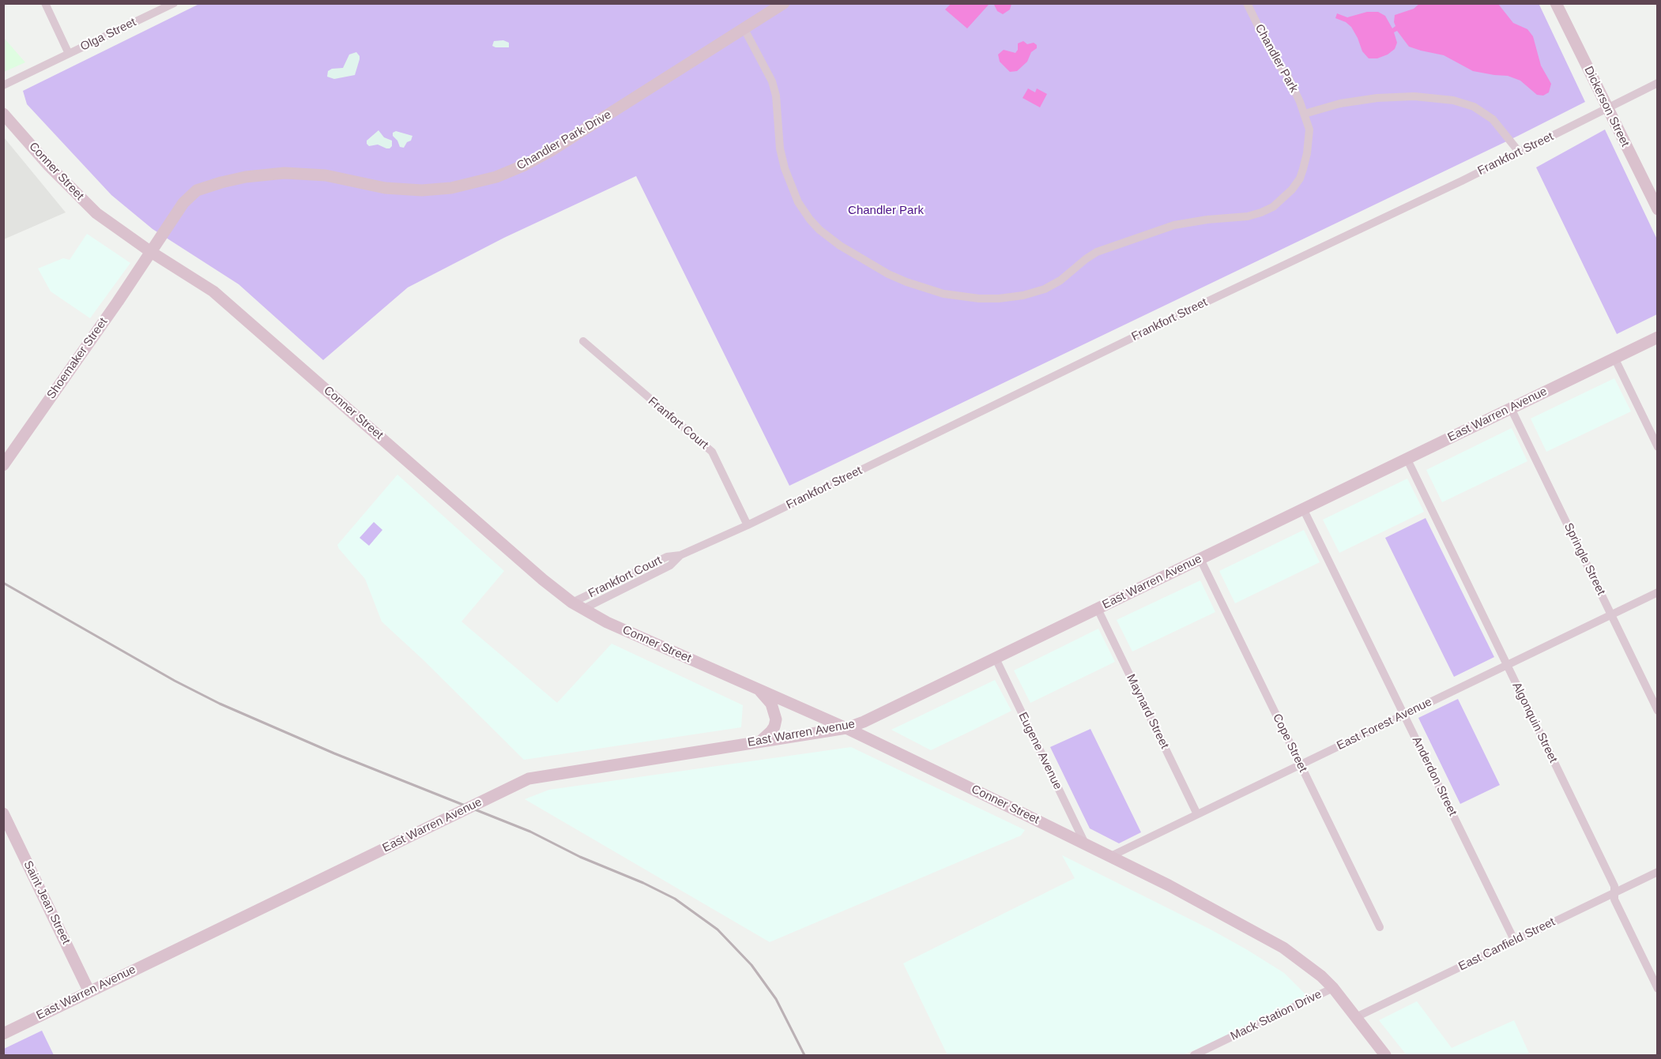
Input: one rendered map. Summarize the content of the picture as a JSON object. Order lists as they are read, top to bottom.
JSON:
{
  "streets": {
    "main road": [
      "Dickerson Street",
      "Chandler Park Drive",
      "Conner Street",
      "Shoemaker Street",
      "East Warren Avenue",
      "Saint Jean Street"
    ],
    "street": [
      "Olga Street",
      "Chandler Park",
      "Frankfort Street",
      "Franfort Court",
      "Springle Street",
      "Frankfort Court",
      "Maynard Street",
      "Algonquin Street",
      "East Forest Avenue",
      "Cope Street",
      "Eugene Avenue",
      "Anderdon Street",
      "East Canfield Street",
      "Mack Station Drive"
    ]
  },
  "crossings": [
    ["Chandler Park", "Chandler Park Drive"],
    ["Dickerson Street", "Frankfort Street"],
    ["Chandler Park Drive", "Conner Street"],
    ["Chandler Park Drive", "Shoemaker Street"],
    ["Frankfort Street", "Franfort Court"],
    ["Frankfort Street", "Frankfort Court"],
    ["Conner Street", "Shoemaker Street"],
    ["Conner Street", "East Warren Avenue"],
    ["Conner Street", "Frankfort Court"],
    ["Conner Street", "East Forest Avenue"],
    ["Conner Street", "Eugene Avenue"],
    ["Conner Street", "East Canfield Street"],
    ["Conner Street", "Mack Station Drive"],
    ["East Warren Avenue", "Springle Street"],
    ["East Warren Avenue", "Maynard Street"],
    ["East Warren Avenue", "Algonquin Street"],
    ["East Warren Avenue", "Cope Street"],
    ["East Warren Avenue", "Eugene Avenue"],
    ["East Warren Avenue", "Anderdon Street"],
    ["East Warren Avenue", "Saint Jean Street"],
    ["Springle Street", "East Forest Avenue"],
    ["Maynard Street", "East Forest Avenue"],
    ["Algonquin Street", "East Forest Avenue"],
    ["Algonquin Street", "East Canfield Street"],
    ["East Forest Avenue", "Cope Street"],
    ["East Forest Avenue", "Anderdon Street"],
    ["Anderdon Street", "East Canfield Street"]
  ],
  "parks": ["Chandler Park"]
}
